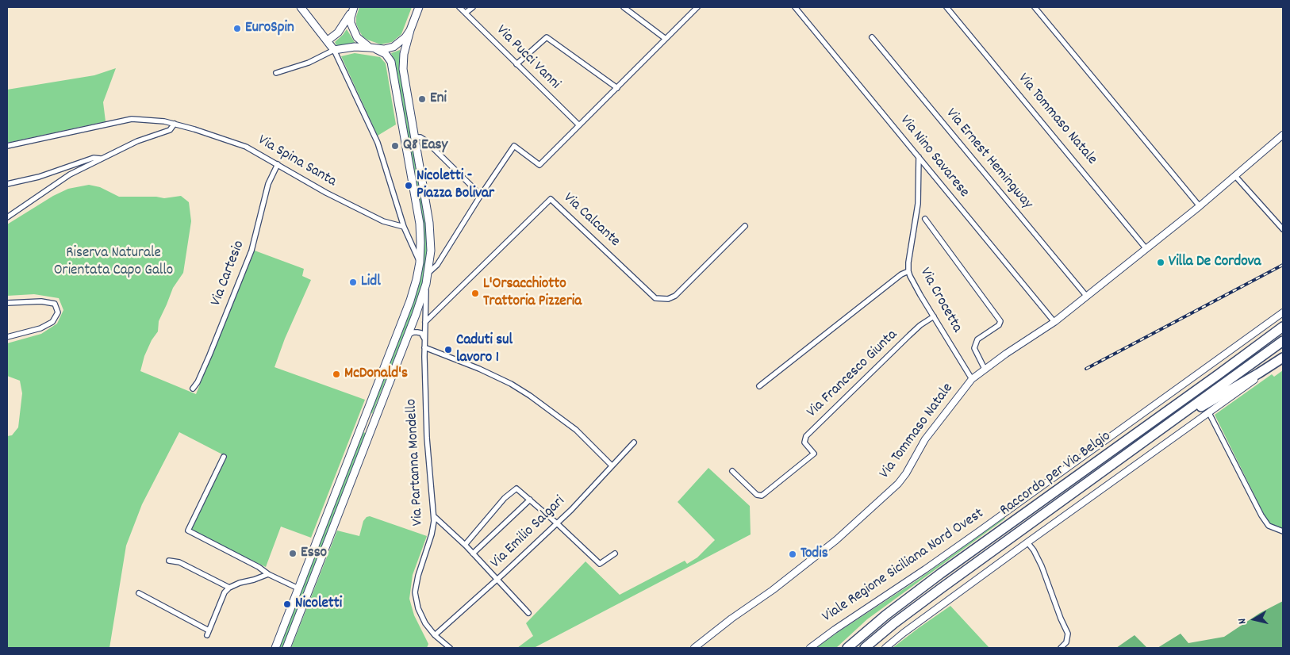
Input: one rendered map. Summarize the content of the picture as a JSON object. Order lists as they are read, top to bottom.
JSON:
{
  "streets": {
    "highway": ["Raccordo per Via Belgio"],
    "street": [
      "Via Pucci Vanni",
      "Via Tommaso Natale",
      "Via Nino Savarese",
      "Via Ernest Hemingway",
      "Via Spina Santa",
      "Via Calcante",
      "Via Cartesio",
      "Via Crocetta",
      "Via Francesco Giunta",
      "Via Partanna Mondello",
      "Via Emilio Salgari",
      "Viale Regione Siciliana Nord Ovest"
    ]
  },
  "crossings": [
    ["Via Tommaso Natale", "Via Nino Savarese"],
    ["Via Tommaso Natale", "Via Ernest Hemingway"],
    ["Via Tommaso Natale", "Via Crocetta"],
    ["Via Nino Savarese", "Via Crocetta"],
    ["Via Spina Santa", "Via Cartesio"],
    ["Via Calcante", "Via Partanna Mondello"],
    ["Via Crocetta", "Via Francesco Giunta"],
    ["Via Partanna Mondello", "Via Emilio Salgari"]
  ],
  "parks": ["Riserva Naturale Orientata Capo Gallo"],
  "places": [
    "EuroSpin",
    "Eni",
    "Q8 Easy",
    "Nicoletti - Piazza Bolivar",
    "Villa De Cordova",
    "Lidl",
    "L'Orsacchiotto Trattoria Pizzeria",
    "Caduti sul lavoro 1",
    "McDonald's",
    "Esso",
    "Todis",
    "Nicoletti"
  ],
  "north": "left"
}
